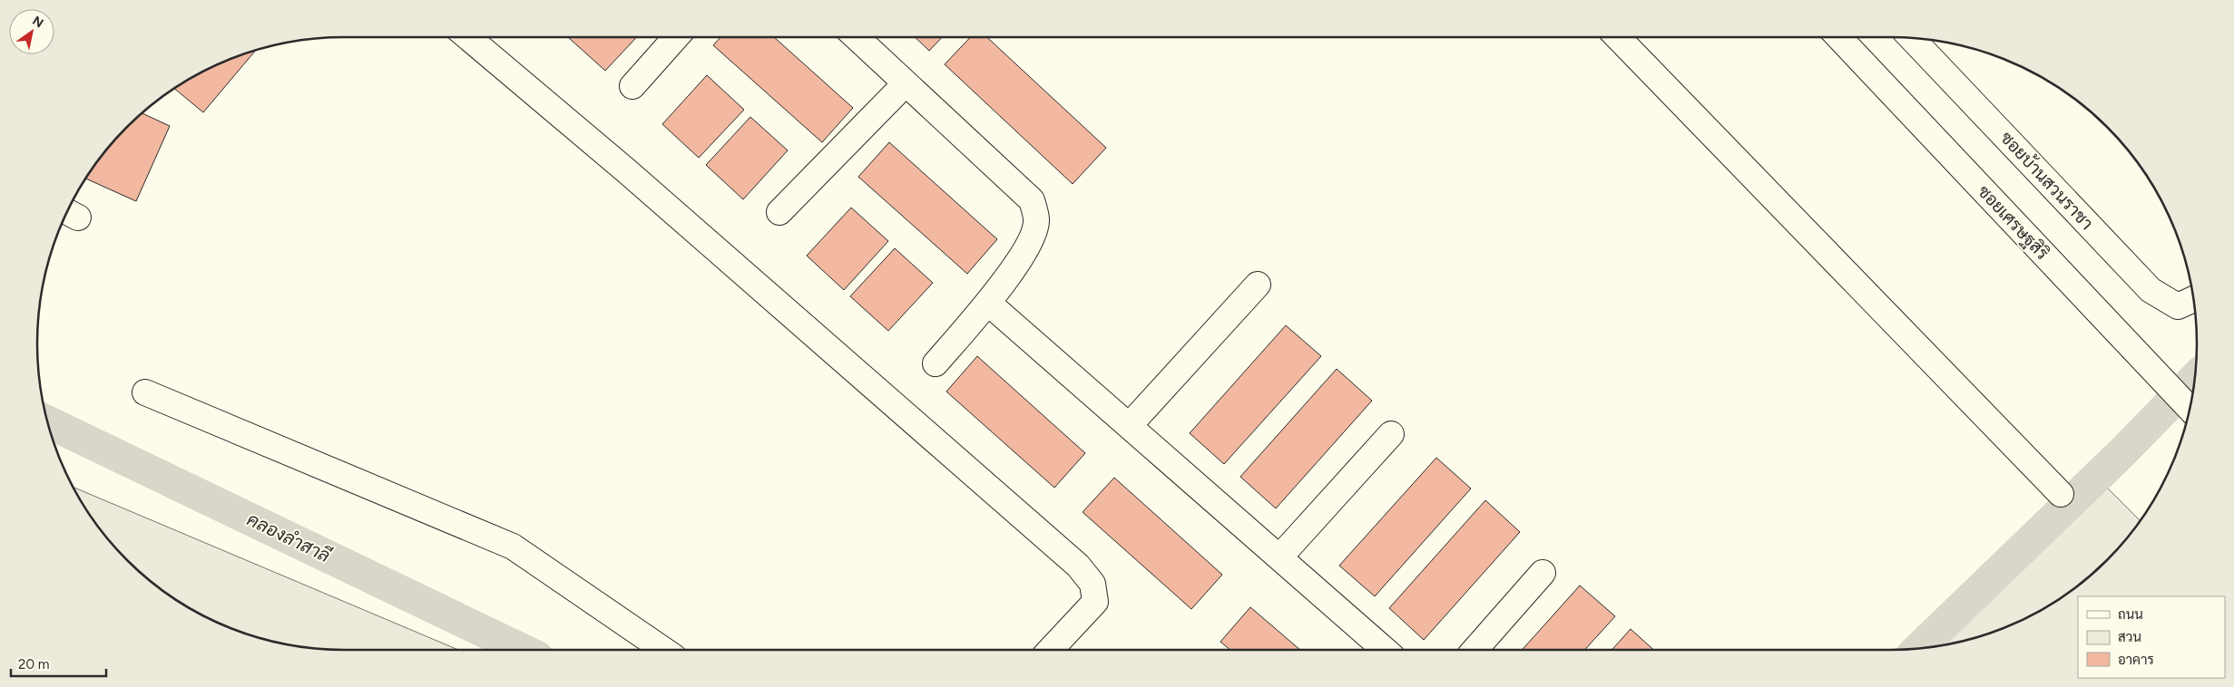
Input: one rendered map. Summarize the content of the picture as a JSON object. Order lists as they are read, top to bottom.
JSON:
{
  "streets": {
    "street": ["ซอยบ้านสวนราชา", "ซอยเศรษฐสิริ"]
  },
  "water": ["คลองลำสาลี"],
  "legend": ["ถนน", "สวน", "อาคาร"],
  "scale_bar": "20 m",
  "north": "top right"
}
